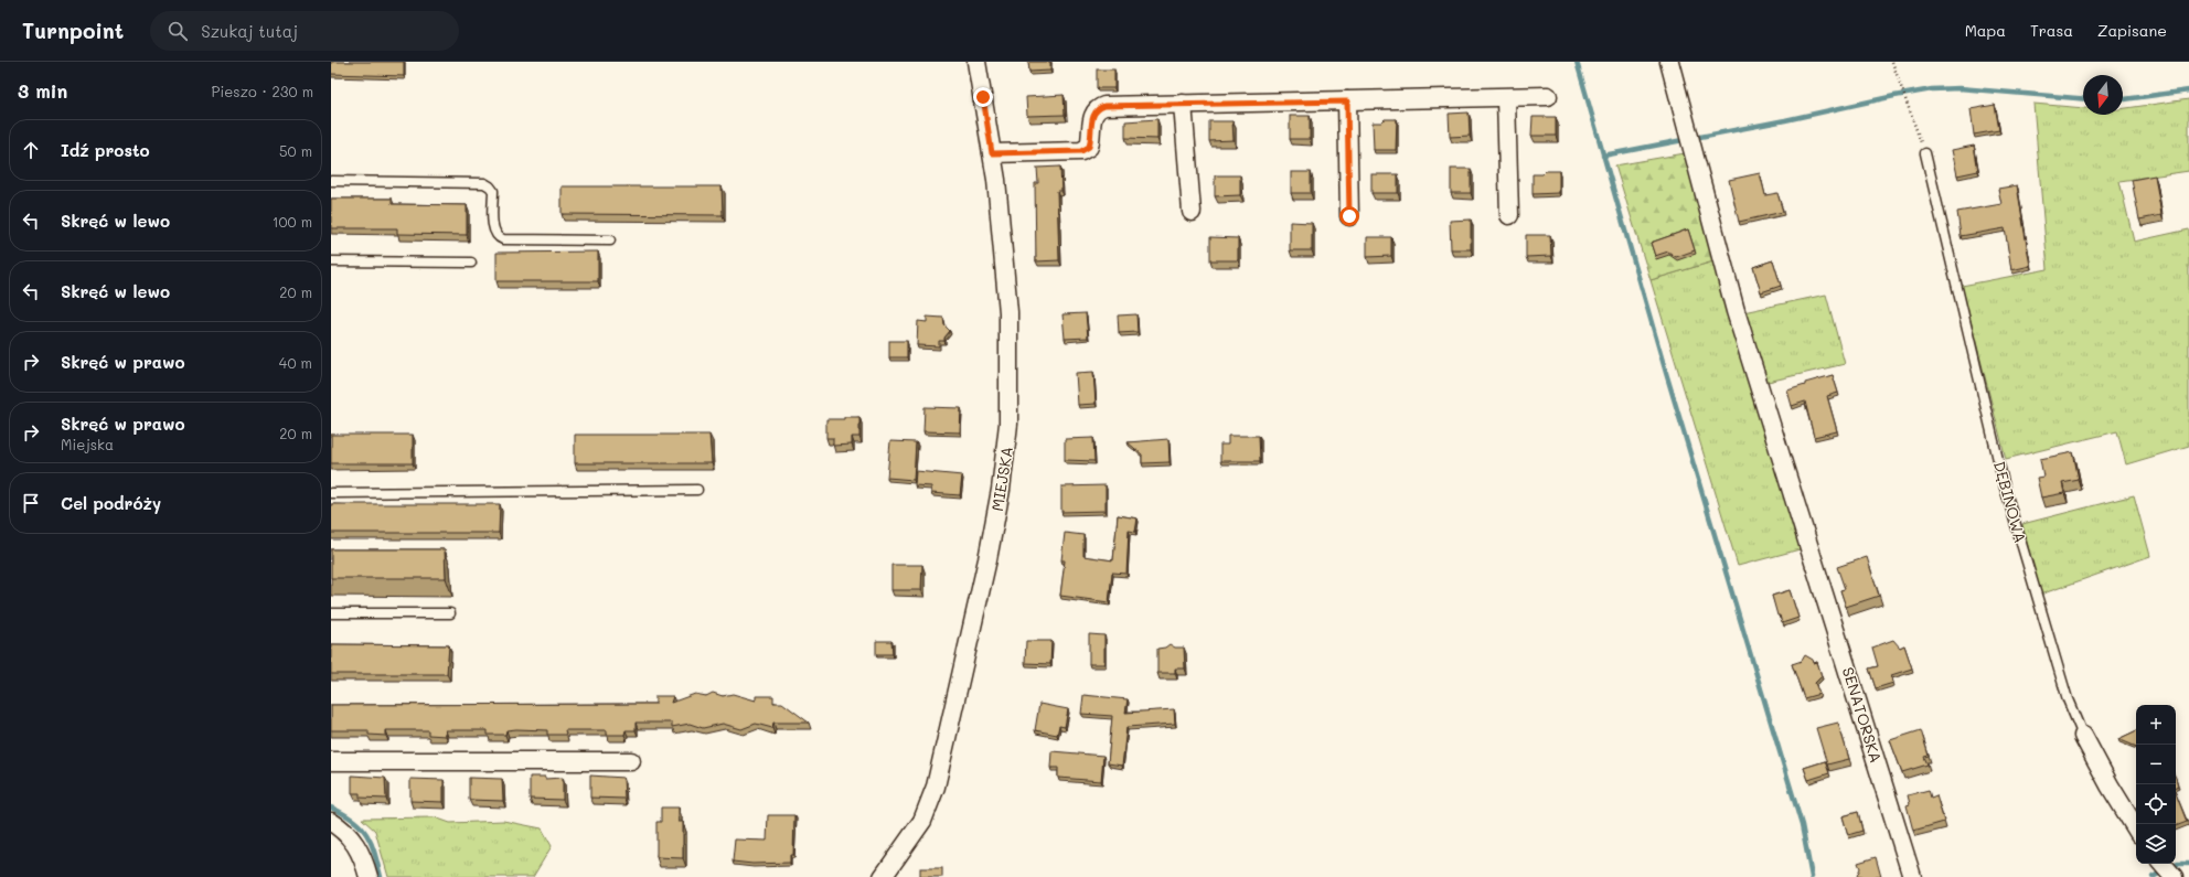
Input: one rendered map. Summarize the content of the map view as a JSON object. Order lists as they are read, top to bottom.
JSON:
{
  "streets": {
    "street": ["MIEJSKA", "DĘBINOWA", "SENATORSKA"]
  },
  "north": "bottom",
  "page": {
    "header": "Turnpoint",
    "search": "Szukaj tutaj",
    "nav": ["Mapa", "Trasa", "Zapisane"],
    "heading": ["3 min", "Pieszo · 230 m"],
    "list": [
      ["Idź prosto", "50 m"],
      ["Skręć w lewo", "100 m"],
      ["Skręć w lewo", "20 m"],
      ["Skręć w prawo", "40 m"],
      ["Skręć w prawo", "Miejska", "20 m"],
      "Cel podróży"
    ],
    "map_buttons": ["+", "−"]
  }
}
